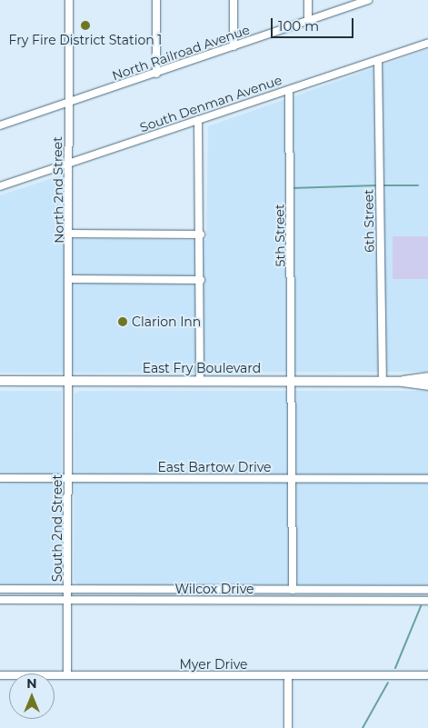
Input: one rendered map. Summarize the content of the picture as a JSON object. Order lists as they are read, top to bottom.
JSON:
{
  "streets": {
    "main road": ["East Fry Boulevard"],
    "street": [
      "North Railroad Avenue",
      "South Denman Avenue",
      "North 2nd Street",
      "6th Street",
      "5th Street",
      "East Bartow Drive",
      "South 2nd Street",
      "Wilcox Drive",
      "Myer Drive"
    ]
  },
  "crossings": [
    ["North Railroad Avenue", "North 2nd Street"],
    ["South Denman Avenue", "North 2nd Street"],
    ["South Denman Avenue", "6th Street"],
    ["South Denman Avenue", "5th Street"],
    ["North 2nd Street", "East Fry Boulevard"],
    ["North 2nd Street", "South 2nd Street"],
    ["6th Street", "East Fry Boulevard"],
    ["5th Street", "East Fry Boulevard"],
    ["5th Street", "East Bartow Drive"],
    ["5th Street", "Wilcox Drive"],
    ["East Fry Boulevard", "South 2nd Street"],
    ["East Bartow Drive", "South 2nd Street"],
    ["South 2nd Street", "Wilcox Drive"],
    ["South 2nd Street", "Myer Drive"]
  ],
  "places": ["Fry Fire District Station 1", "Clarion Inn"],
  "scale_bar": "100 m",
  "north": "top"
}
